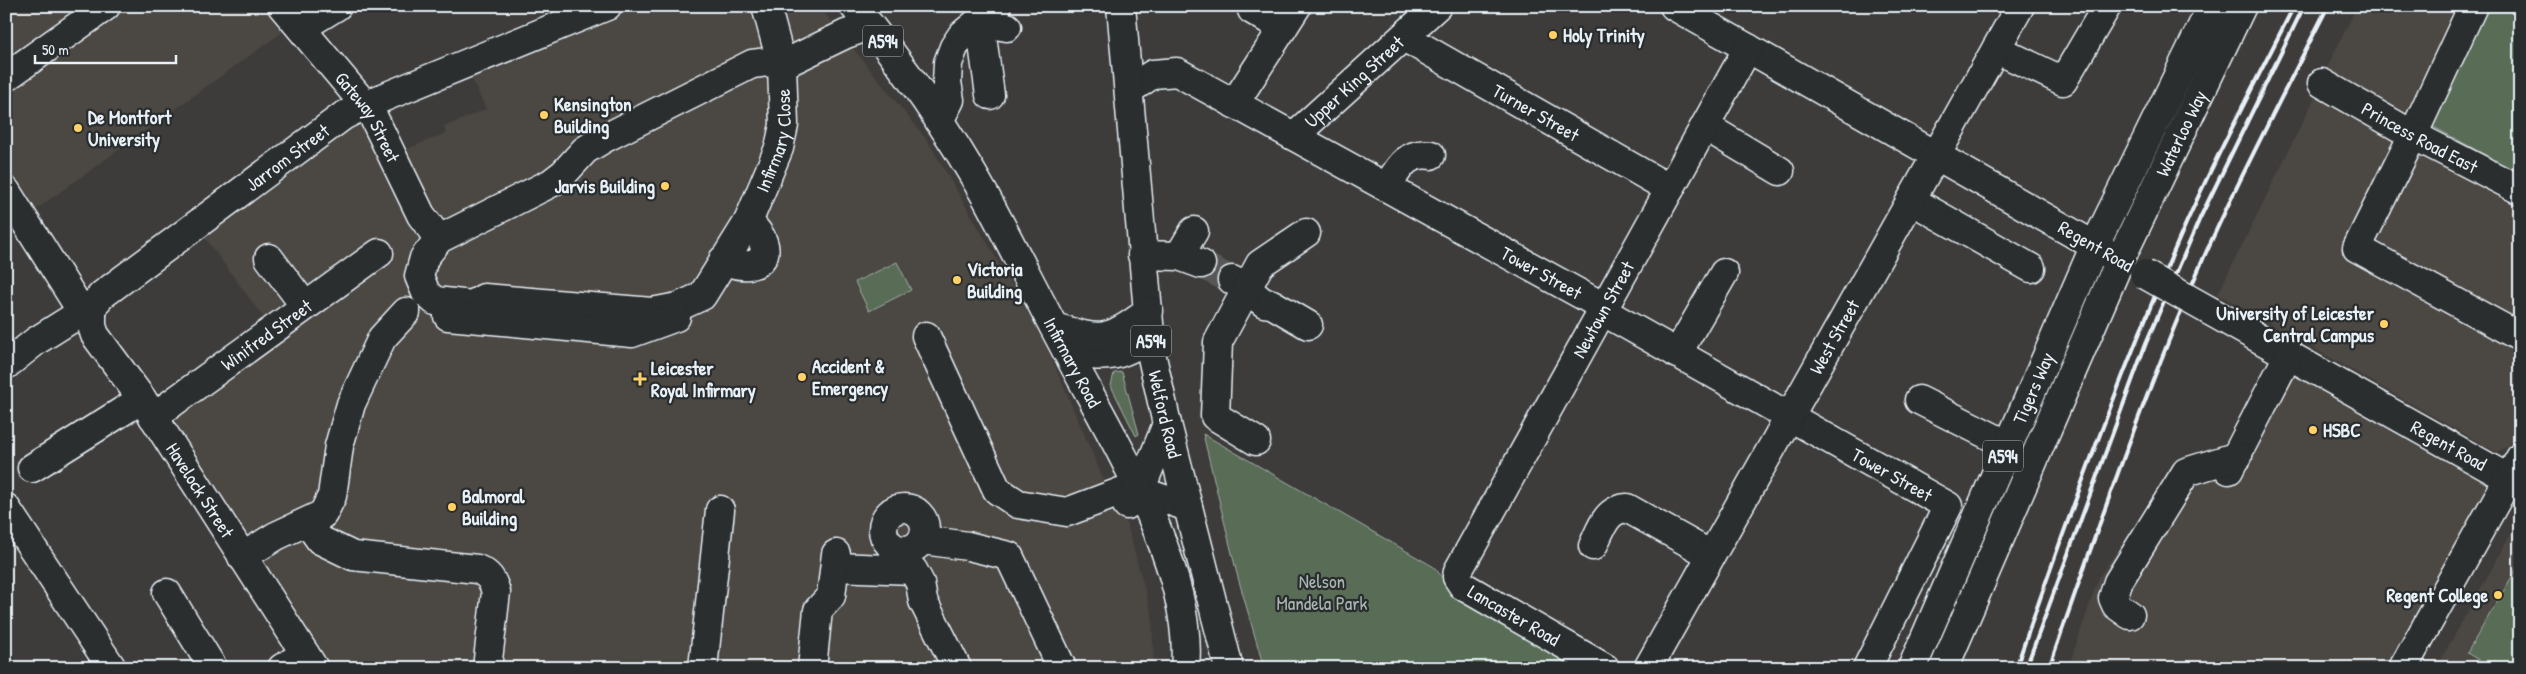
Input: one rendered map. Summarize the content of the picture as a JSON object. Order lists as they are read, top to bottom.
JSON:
{
  "streets": {
    "street": [
      "A594",
      "Upper King Street",
      "Turner Street",
      "Gateway Street",
      "Waterloo Way",
      "Princess Road East",
      "Infirmary Close",
      "Jarrom Street",
      "Regent Road",
      "Tower Street",
      "Newtown Street",
      "Winifred Street",
      "West Street",
      "Infirmary Road",
      "Tigers Way",
      "Welford Road",
      "Havelock Street",
      "Lancaster Road"
    ]
  },
  "crossings": [
    ["Upper King Street", "Turner Street"],
    ["Upper King Street", "Tower Street"],
    ["Turner Street", "Newtown Street"],
    ["Gateway Street", "Jarrom Street"],
    ["Waterloo Way", "Regent Road"],
    ["Waterloo Way", "Tigers Way"],
    ["Infirmary Close", "Infirmary Road"],
    ["Jarrom Street", "Havelock Street"],
    ["Regent Road", "Newtown Street"],
    ["Regent Road", "West Street"],
    ["Regent Road", "Tigers Way"],
    ["Tower Street", "Newtown Street"],
    ["Tower Street", "West Street"],
    ["Tower Street", "Welford Road"],
    ["Newtown Street", "Lancaster Road"],
    ["Winifred Street", "Havelock Street"]
  ],
  "parks": ["Nelson Mandela Park"],
  "places": {
    "other": [
      "Holy Trinity",
      "Kensington Building",
      "De Montfort University",
      "Jarvis Building",
      "Victoria Building",
      "University of Leicester Central Campus",
      "Accident & Emergency",
      "HSBC",
      "Balmoral Building",
      "Regent College"
    ],
    "health": ["Leicester Royal Infirmary"]
  },
  "scale_bar": "50 m"
}
